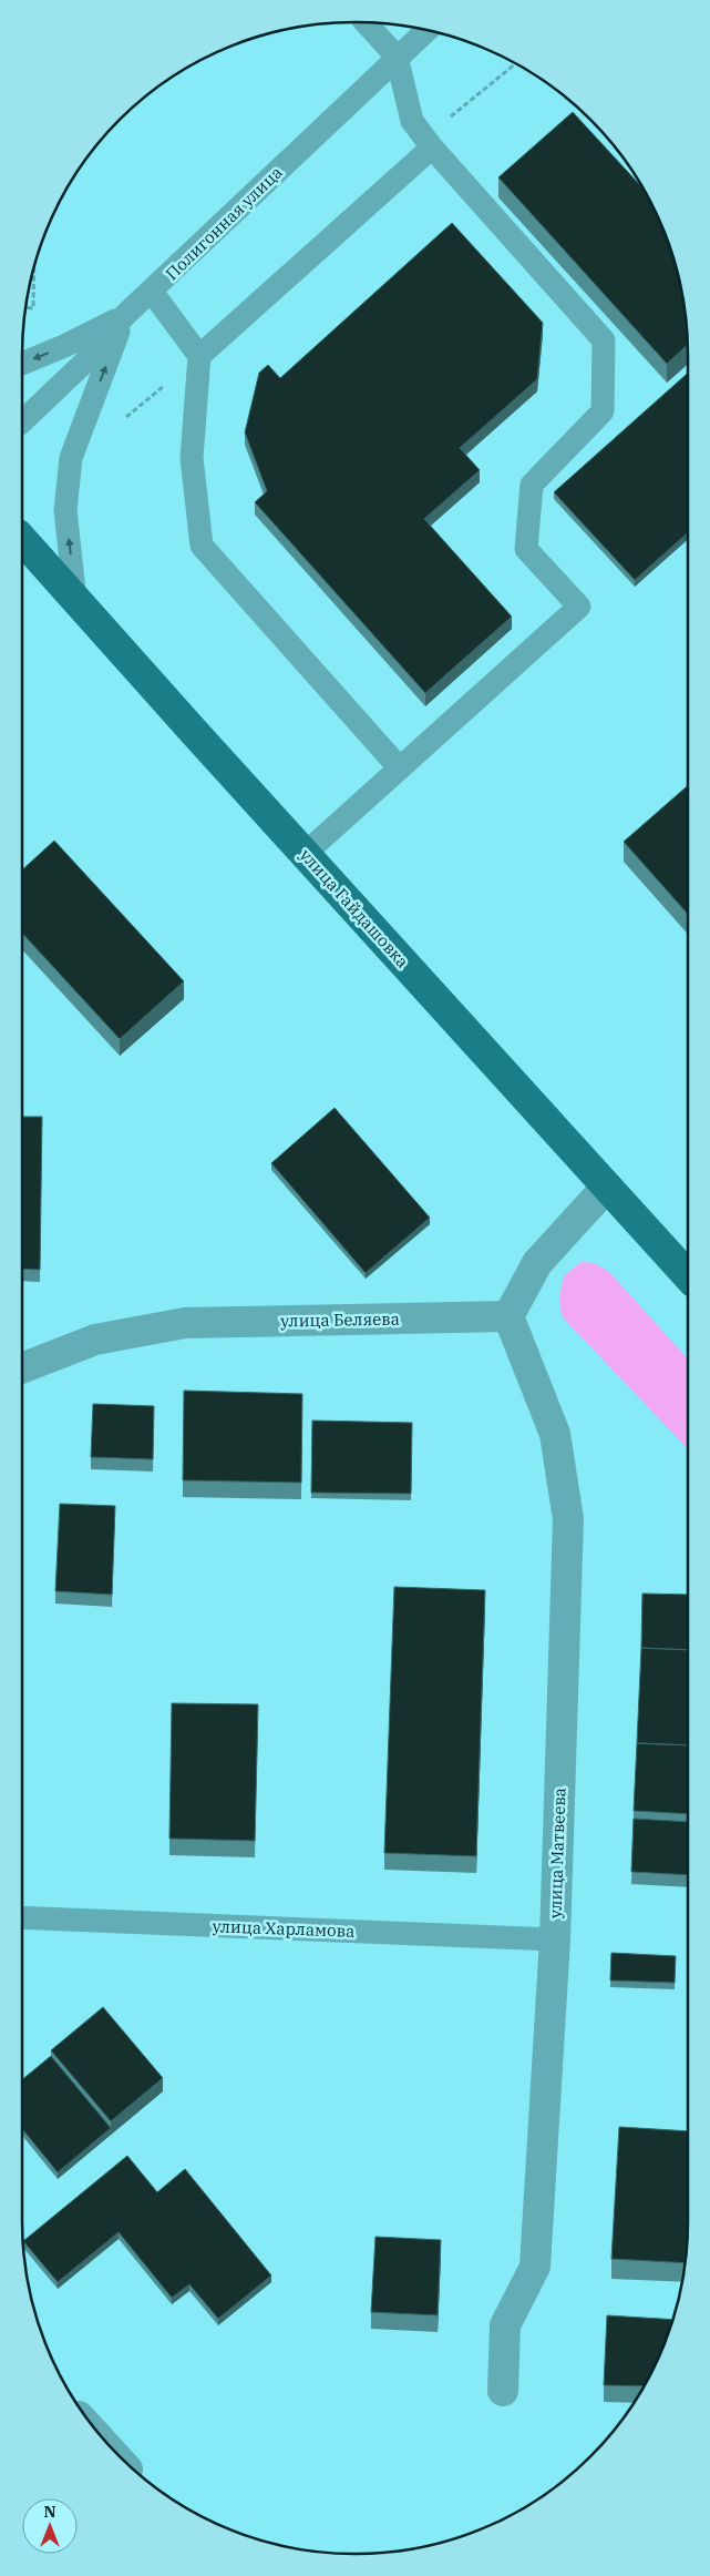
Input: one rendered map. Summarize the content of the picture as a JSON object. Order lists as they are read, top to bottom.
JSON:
{
  "streets": {
    "main road": ["улица Гайдашовка"],
    "street": ["улица Беляева", "улица Матвеева"],
    "lane": ["Полигонная улица", "улица Харламова"]
  },
  "crossings": [
    ["улица Беляева", "улица Матвеева"],
    ["улица Матвеева", "улица Харламова"]
  ],
  "north": "top"
}
